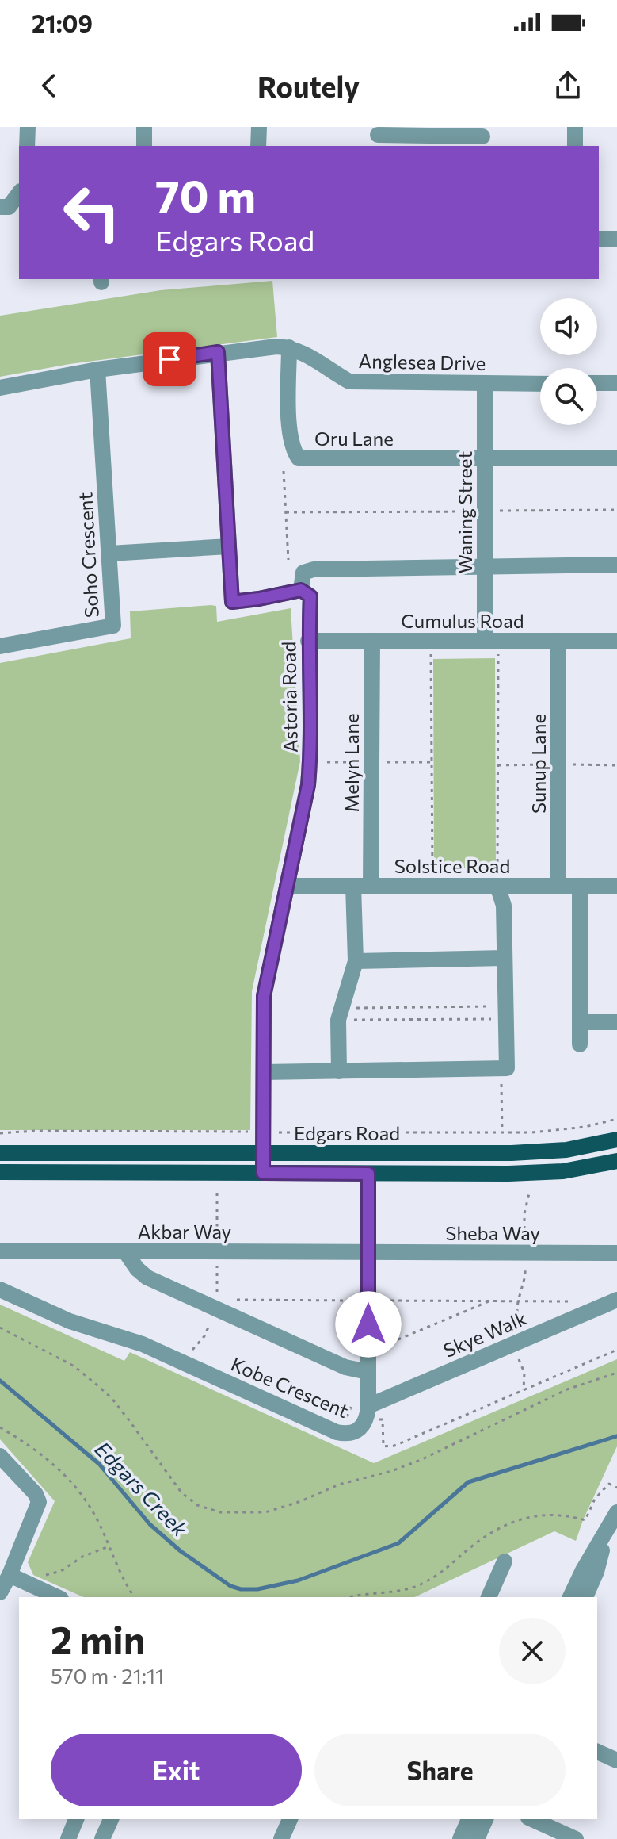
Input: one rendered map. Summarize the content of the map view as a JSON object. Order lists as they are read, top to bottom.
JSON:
{
  "streets": {
    "main road": ["Edgars Road"],
    "street": [
      "Anglesea Drive",
      "Oru Lane",
      "Waning Street",
      "Soho Crescent",
      "Cumulus Road",
      "Astoria Road",
      "Melyn Lane",
      "Sunup Lane",
      "Solstice Road",
      "Akbar Way",
      "Sheba Way",
      "Skye Walk",
      "Kobe Crescent"
    ]
  },
  "crossings": [
    ["Anglesea Drive", "Oru Lane"],
    ["Anglesea Drive", "Waning Street"],
    ["Anglesea Drive", "Soho Crescent"],
    ["Oru Lane", "Waning Street"],
    ["Waning Street", "Cumulus Road"],
    ["Cumulus Road", "Astoria Road"],
    ["Cumulus Road", "Melyn Lane"],
    ["Cumulus Road", "Sunup Lane"],
    ["Astoria Road", "Solstice Road"],
    ["Astoria Road", "Edgars Road"],
    ["Melyn Lane", "Solstice Road"],
    ["Sunup Lane", "Solstice Road"],
    ["Akbar Way", "Sheba Way"],
    ["Akbar Way", "Kobe Crescent"],
    ["Sheba Way", "Kobe Crescent"],
    ["Skye Walk", "Kobe Crescent"]
  ],
  "water": ["Edgars Creek"],
  "page": {
    "status": "21:09",
    "header": "Routely",
    "turn": ["70 m", "Edgars Road"],
    "heading": ["2 min", "570 m · 21:11"],
    "buttons": ["Exit", "Share"]
  }
}
